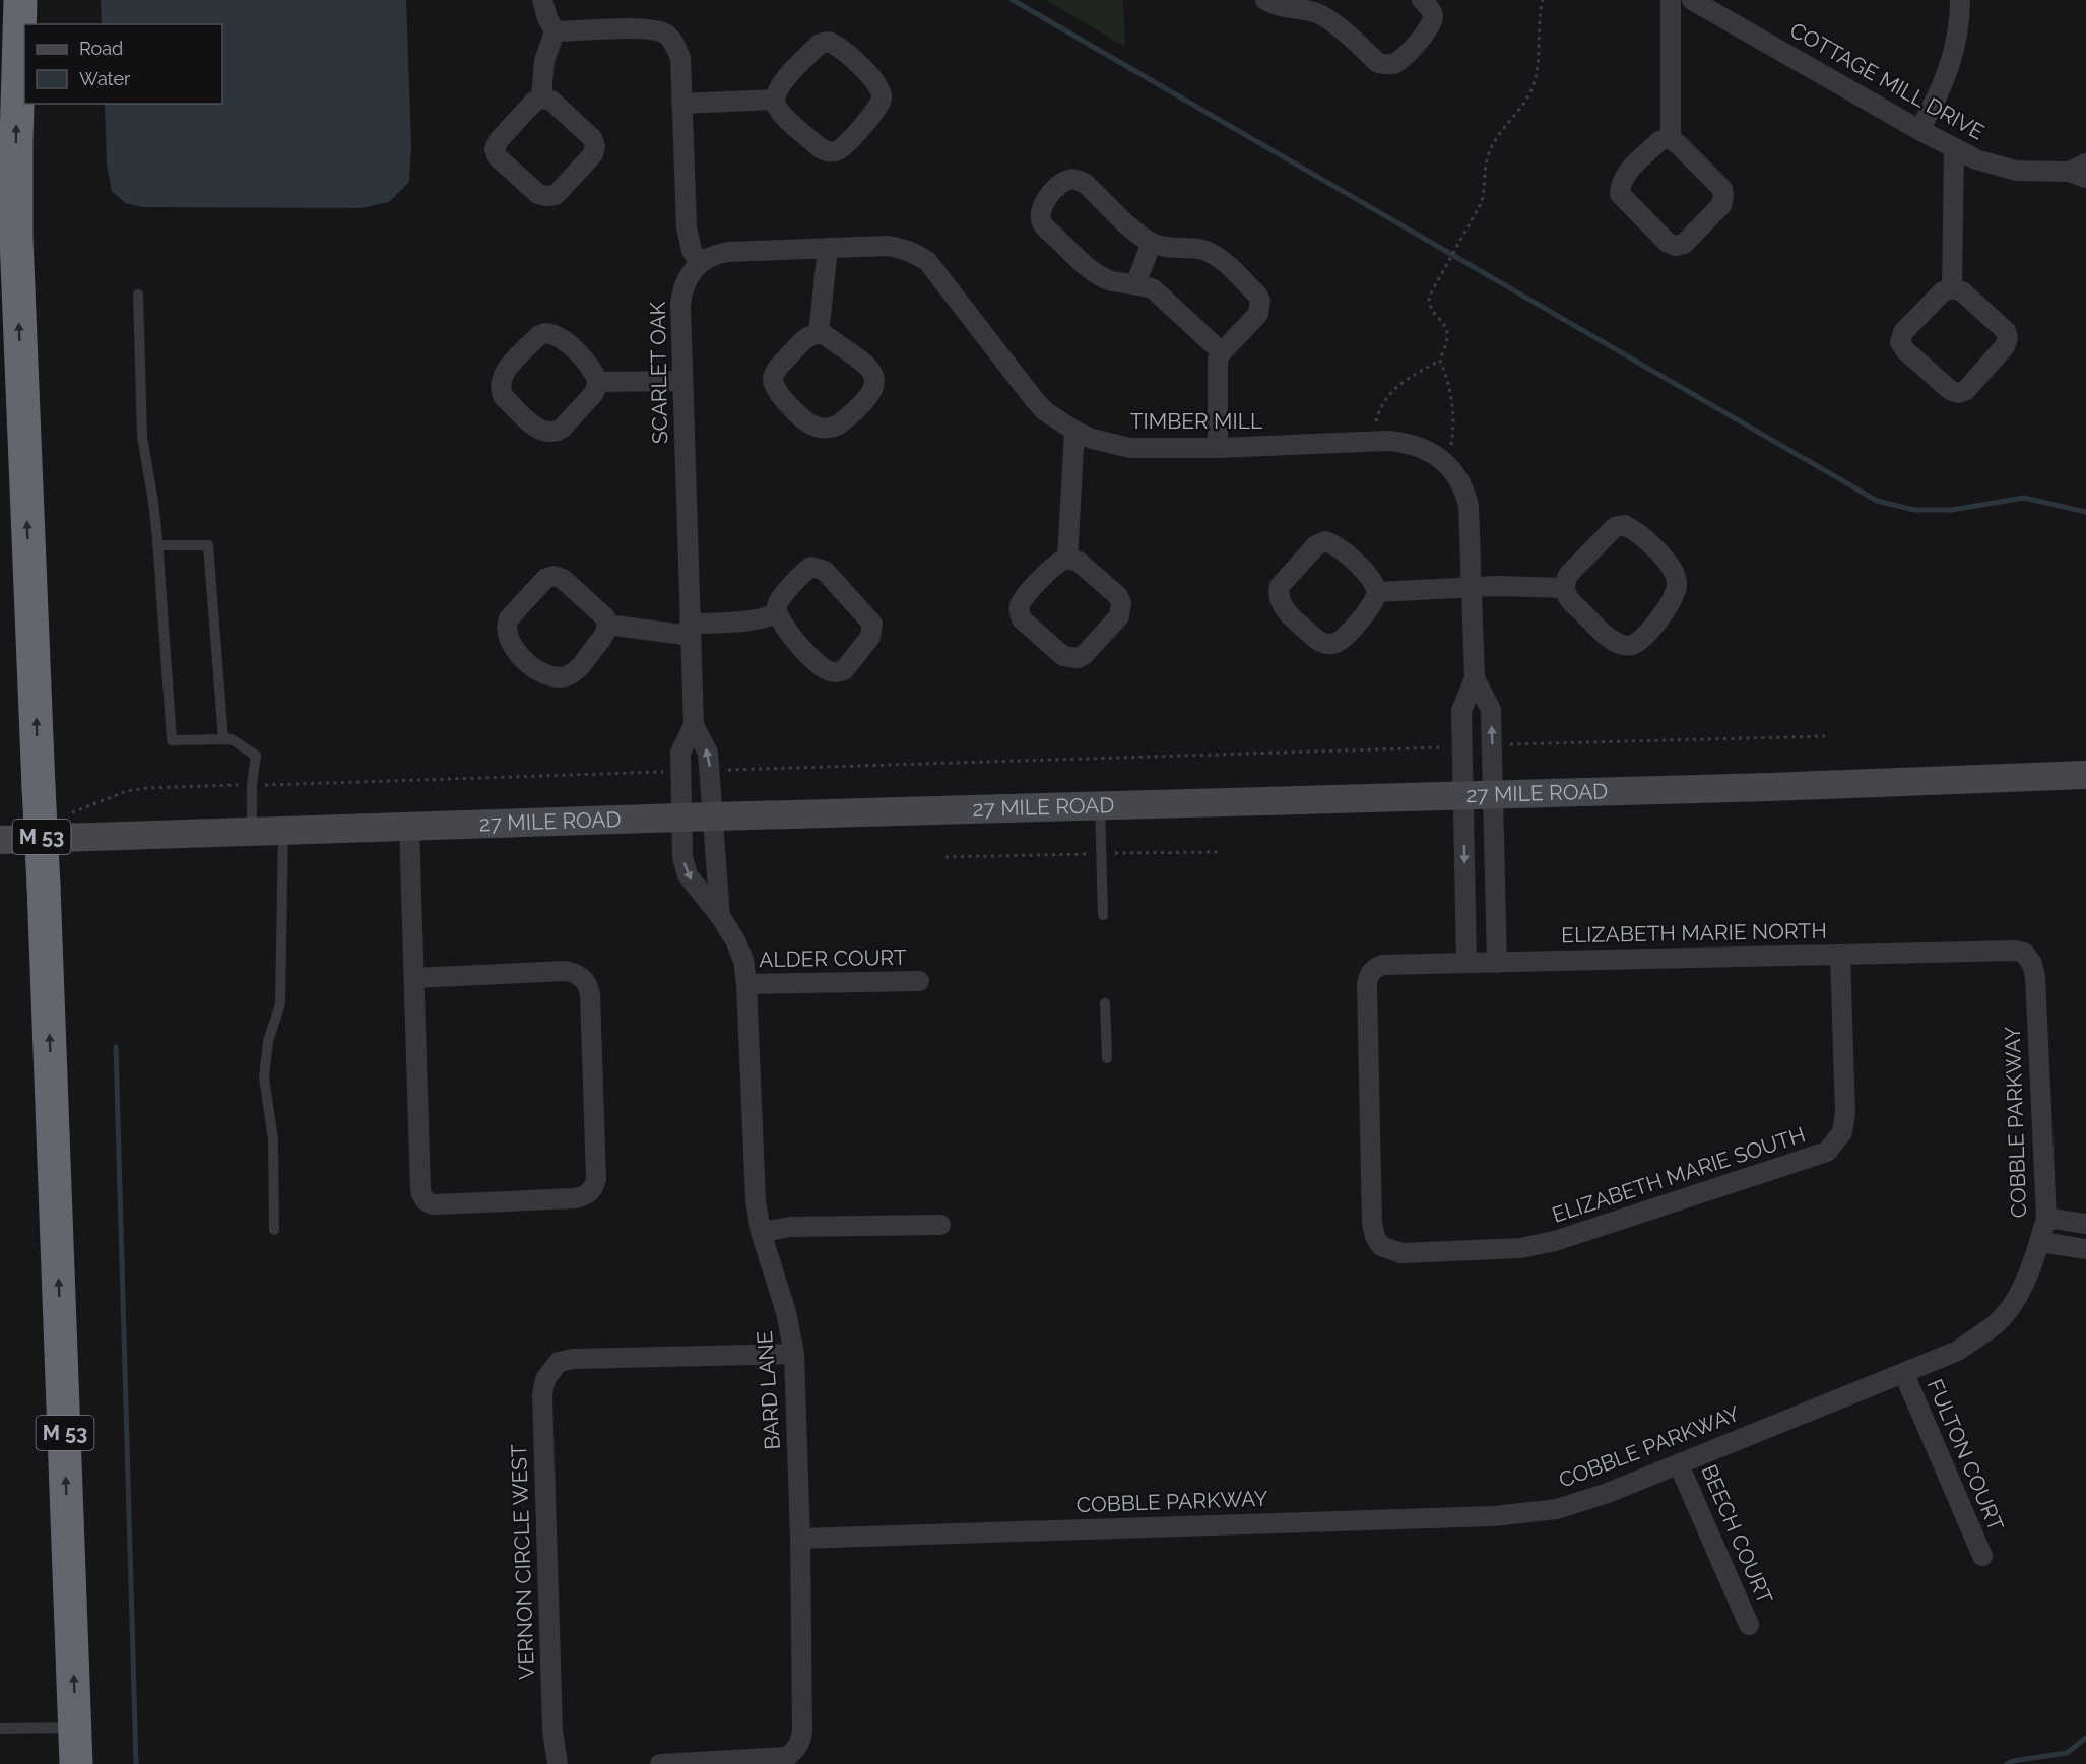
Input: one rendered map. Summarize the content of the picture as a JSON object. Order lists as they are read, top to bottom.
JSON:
{
  "streets": {
    "highway": ["M 53"],
    "street": [
      "COTTAGE MILL DRIVE",
      "SCARLET OAK",
      "TIMBER MILL",
      "27 MILE ROAD",
      "ELIZABETH MARIE NORTH",
      "ALDER COURT",
      "COBBLE PARKWAY",
      "ELIZABETH MARIE SOUTH",
      "BARD LANE",
      "FULTON COURT",
      "BEECH COURT",
      "VERNON CIRCLE WEST"
    ]
  },
  "crossings": [
    ["SCARLET OAK", "TIMBER MILL"],
    ["SCARLET OAK", "27 MILE ROAD"],
    ["SCARLET OAK", "BARD LANE"],
    ["TIMBER MILL", "27 MILE ROAD"],
    ["TIMBER MILL", "ELIZABETH MARIE NORTH"],
    ["27 MILE ROAD", "BARD LANE"],
    ["ELIZABETH MARIE NORTH", "COBBLE PARKWAY"],
    ["ELIZABETH MARIE NORTH", "ELIZABETH MARIE SOUTH"],
    ["ALDER COURT", "BARD LANE"],
    ["COBBLE PARKWAY", "BARD LANE"],
    ["COBBLE PARKWAY", "FULTON COURT"],
    ["COBBLE PARKWAY", "BEECH COURT"],
    ["BARD LANE", "VERNON CIRCLE WEST"]
  ],
  "legend": ["Road", "Water"]
}
